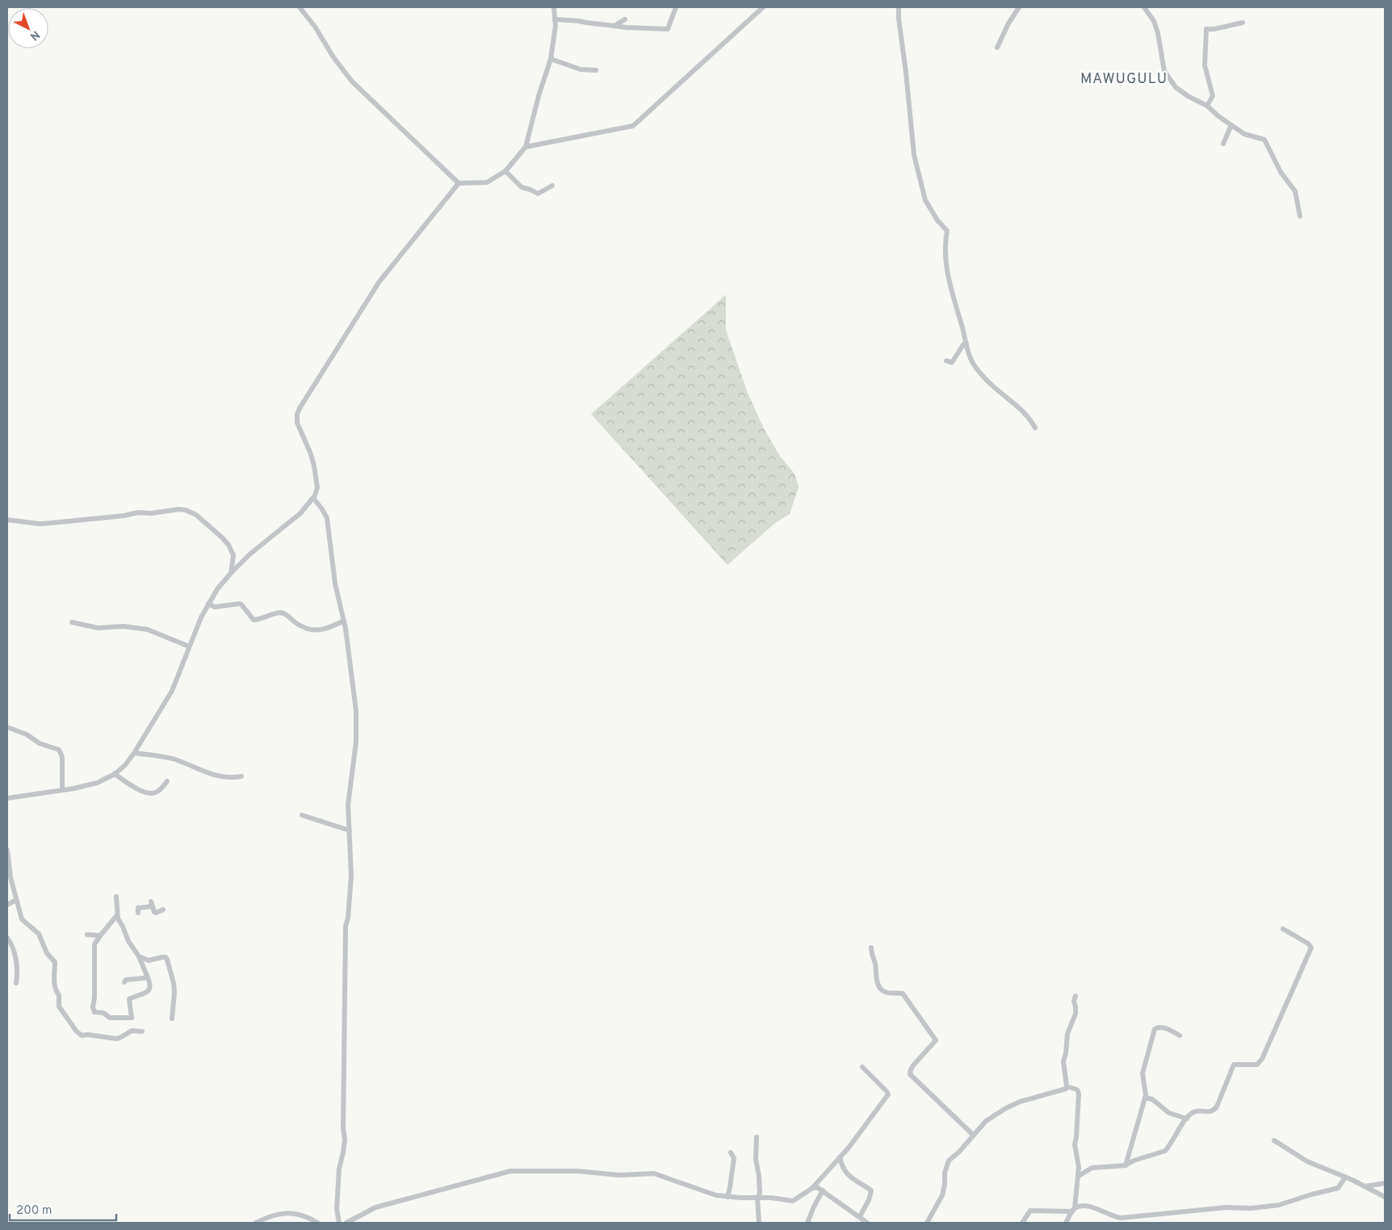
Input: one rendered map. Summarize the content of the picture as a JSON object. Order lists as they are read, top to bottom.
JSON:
{
  "districts": ["MAWUGULU"],
  "scale_bar": "200 m",
  "north": "bottom right"
}
